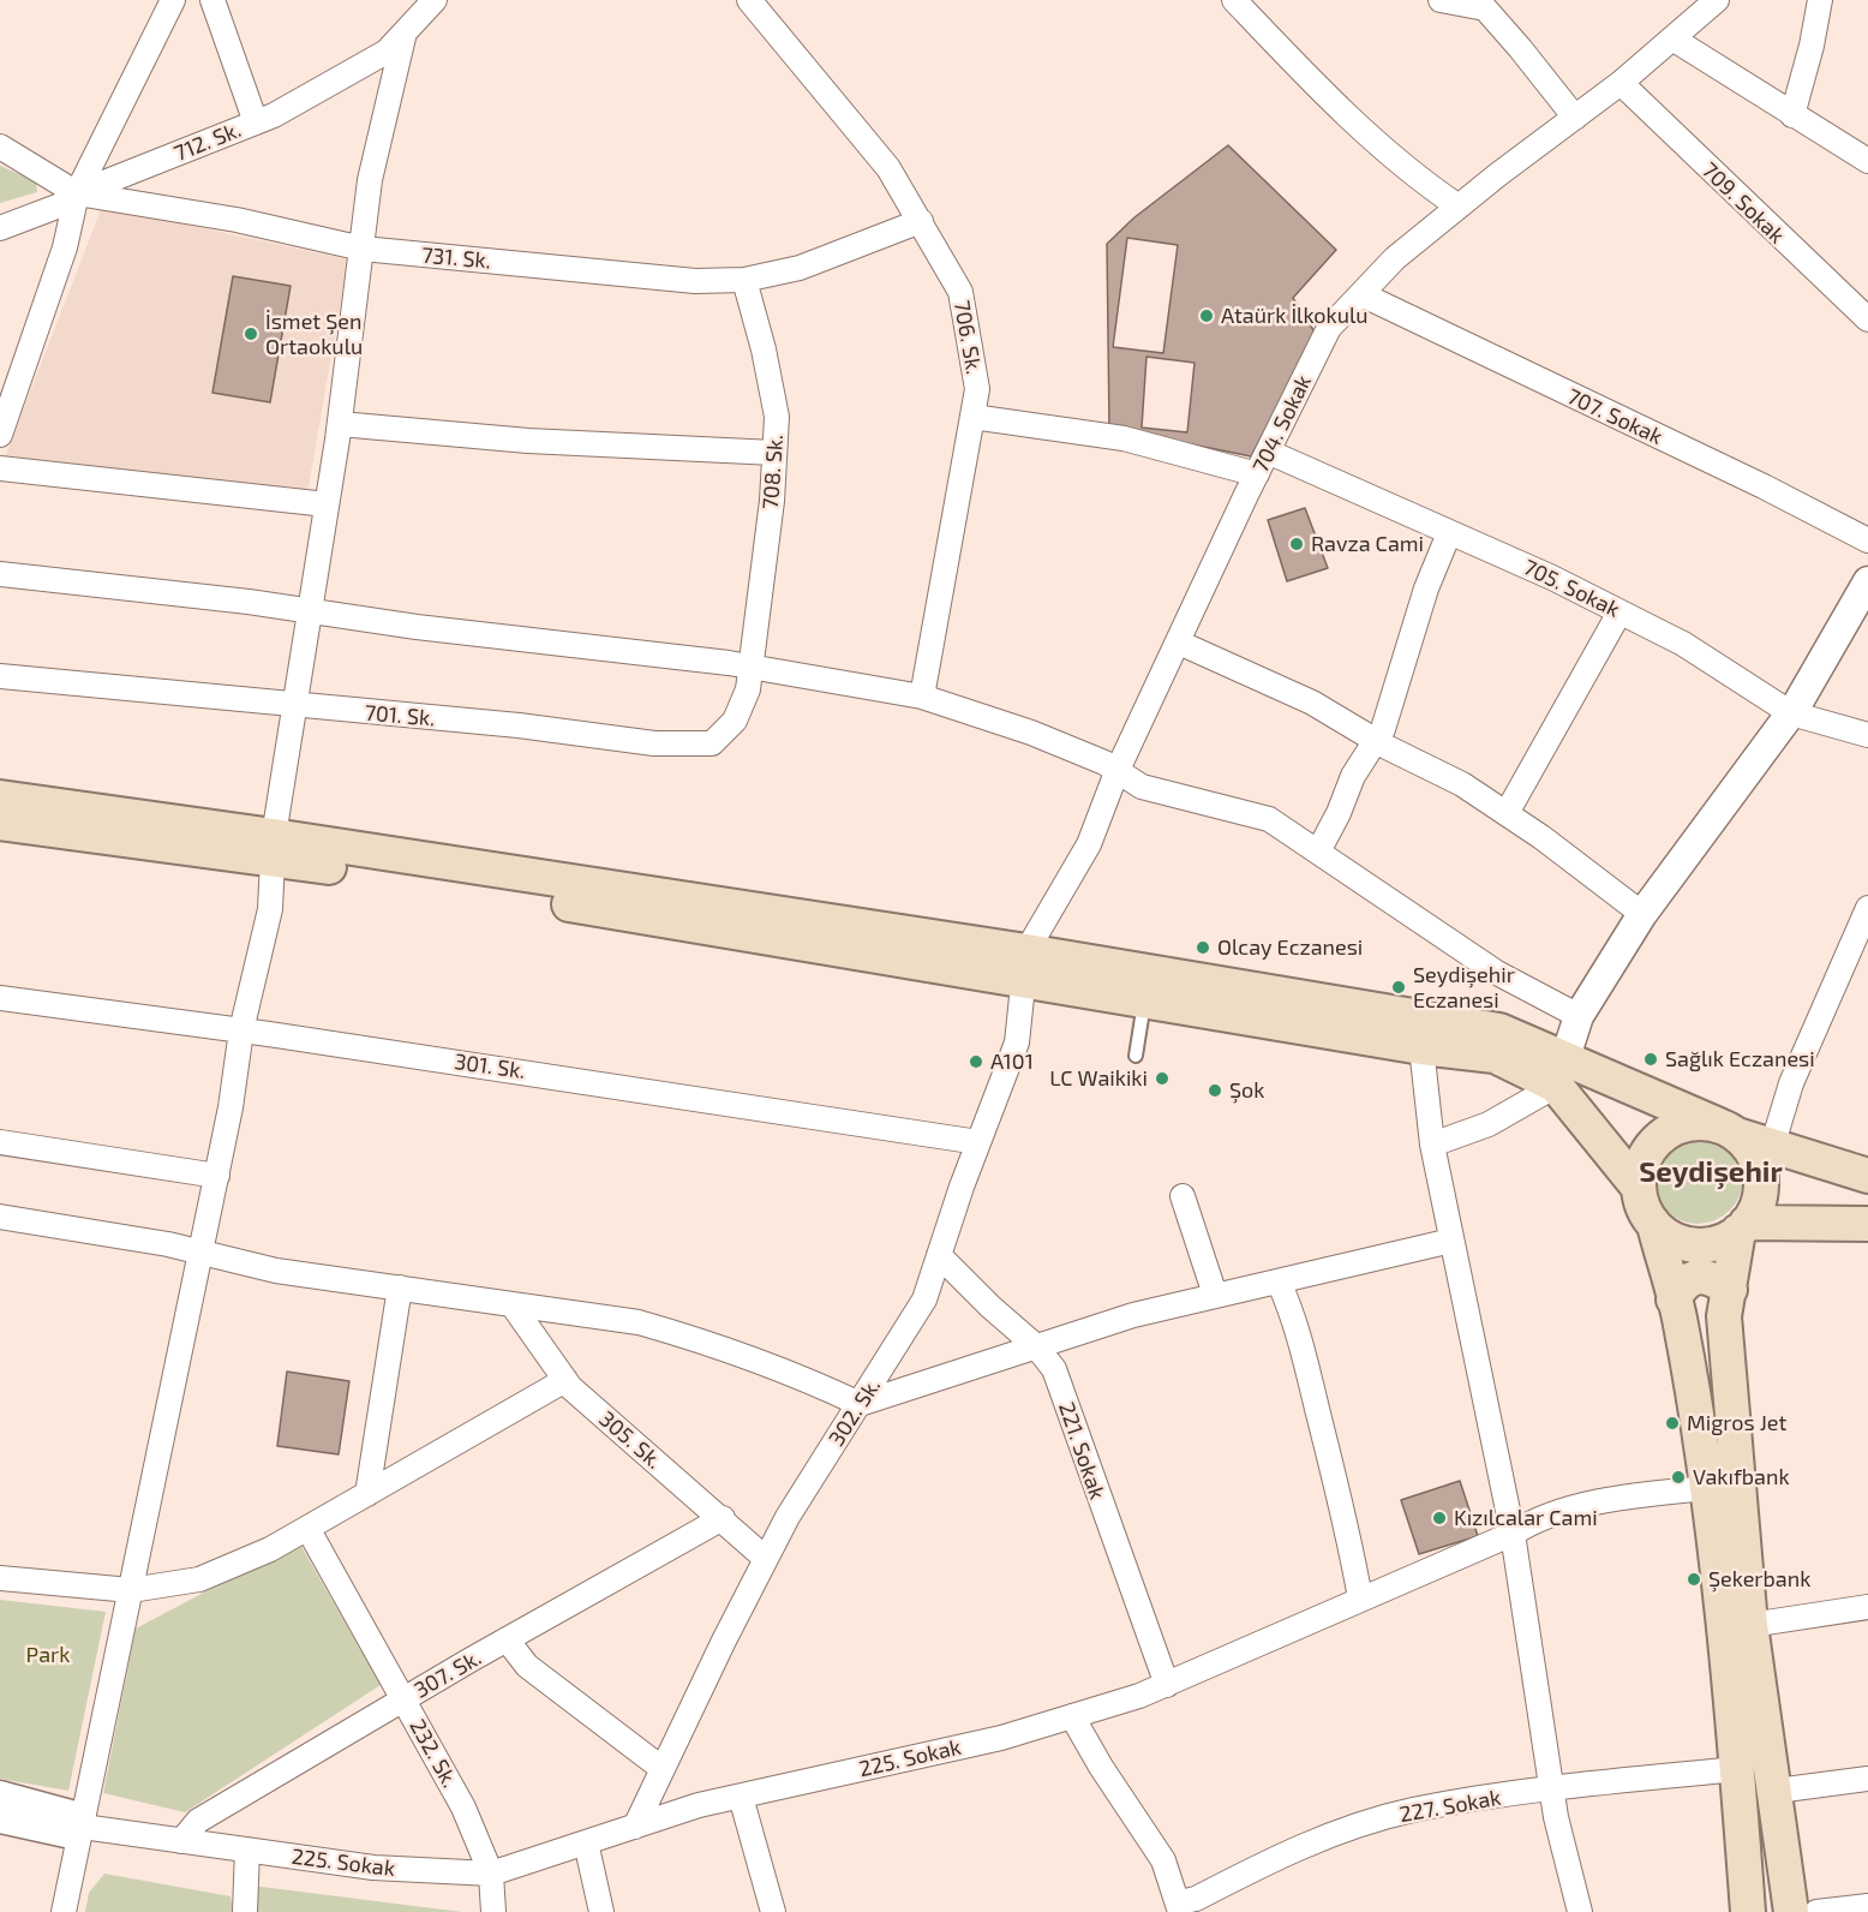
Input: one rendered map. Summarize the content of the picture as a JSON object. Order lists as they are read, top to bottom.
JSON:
{
  "streets": {
    "street": [
      "712. Sk.",
      "709. Sokak",
      "731. Sk.",
      "706. Sk.",
      "707. Sokak",
      "704. Sokak",
      "708. Sk.",
      "705. Sokak",
      "701. Sk.",
      "301. Sk.",
      "302. Sk.",
      "305. Sk.",
      "221. Sokak",
      "307. Sk.",
      "232. Sk.",
      "225. Sokak",
      "227. Sokak"
    ]
  },
  "crossings": [
    ["712. Sk.", "731. Sk."],
    ["709. Sokak", "704. Sokak"],
    ["731. Sk.", "706. Sk."],
    ["731. Sk.", "708. Sk."],
    ["707. Sokak", "704. Sokak"],
    ["704. Sokak", "705. Sokak"],
    ["704. Sokak", "302. Sk."],
    ["708. Sk.", "701. Sk."],
    ["301. Sk.", "302. Sk."],
    ["302. Sk.", "305. Sk."],
    ["302. Sk.", "221. Sokak"],
    ["302. Sk.", "225. Sokak"],
    ["305. Sk.", "307. Sk."],
    ["221. Sokak", "225. Sokak"],
    ["307. Sk.", "232. Sk."],
    ["307. Sk.", "225. Sokak"],
    ["232. Sk.", "225. Sokak"]
  ],
  "districts": ["Seydişehir"],
  "parks": ["Park"],
  "places": [
    "Ataürk İlkokulu",
    "İsmet Şen Ortaokulu",
    "Ravza Cami",
    "Olcay Eczanesi",
    "Seydişehir Eczanesi",
    "Sağlık Eczanesi",
    "A101",
    "LC Waikiki",
    "Şok",
    "Migros Jet",
    "Vakıfbank",
    "Kızılcalar Cami",
    "Şekerbank"
  ]
}
